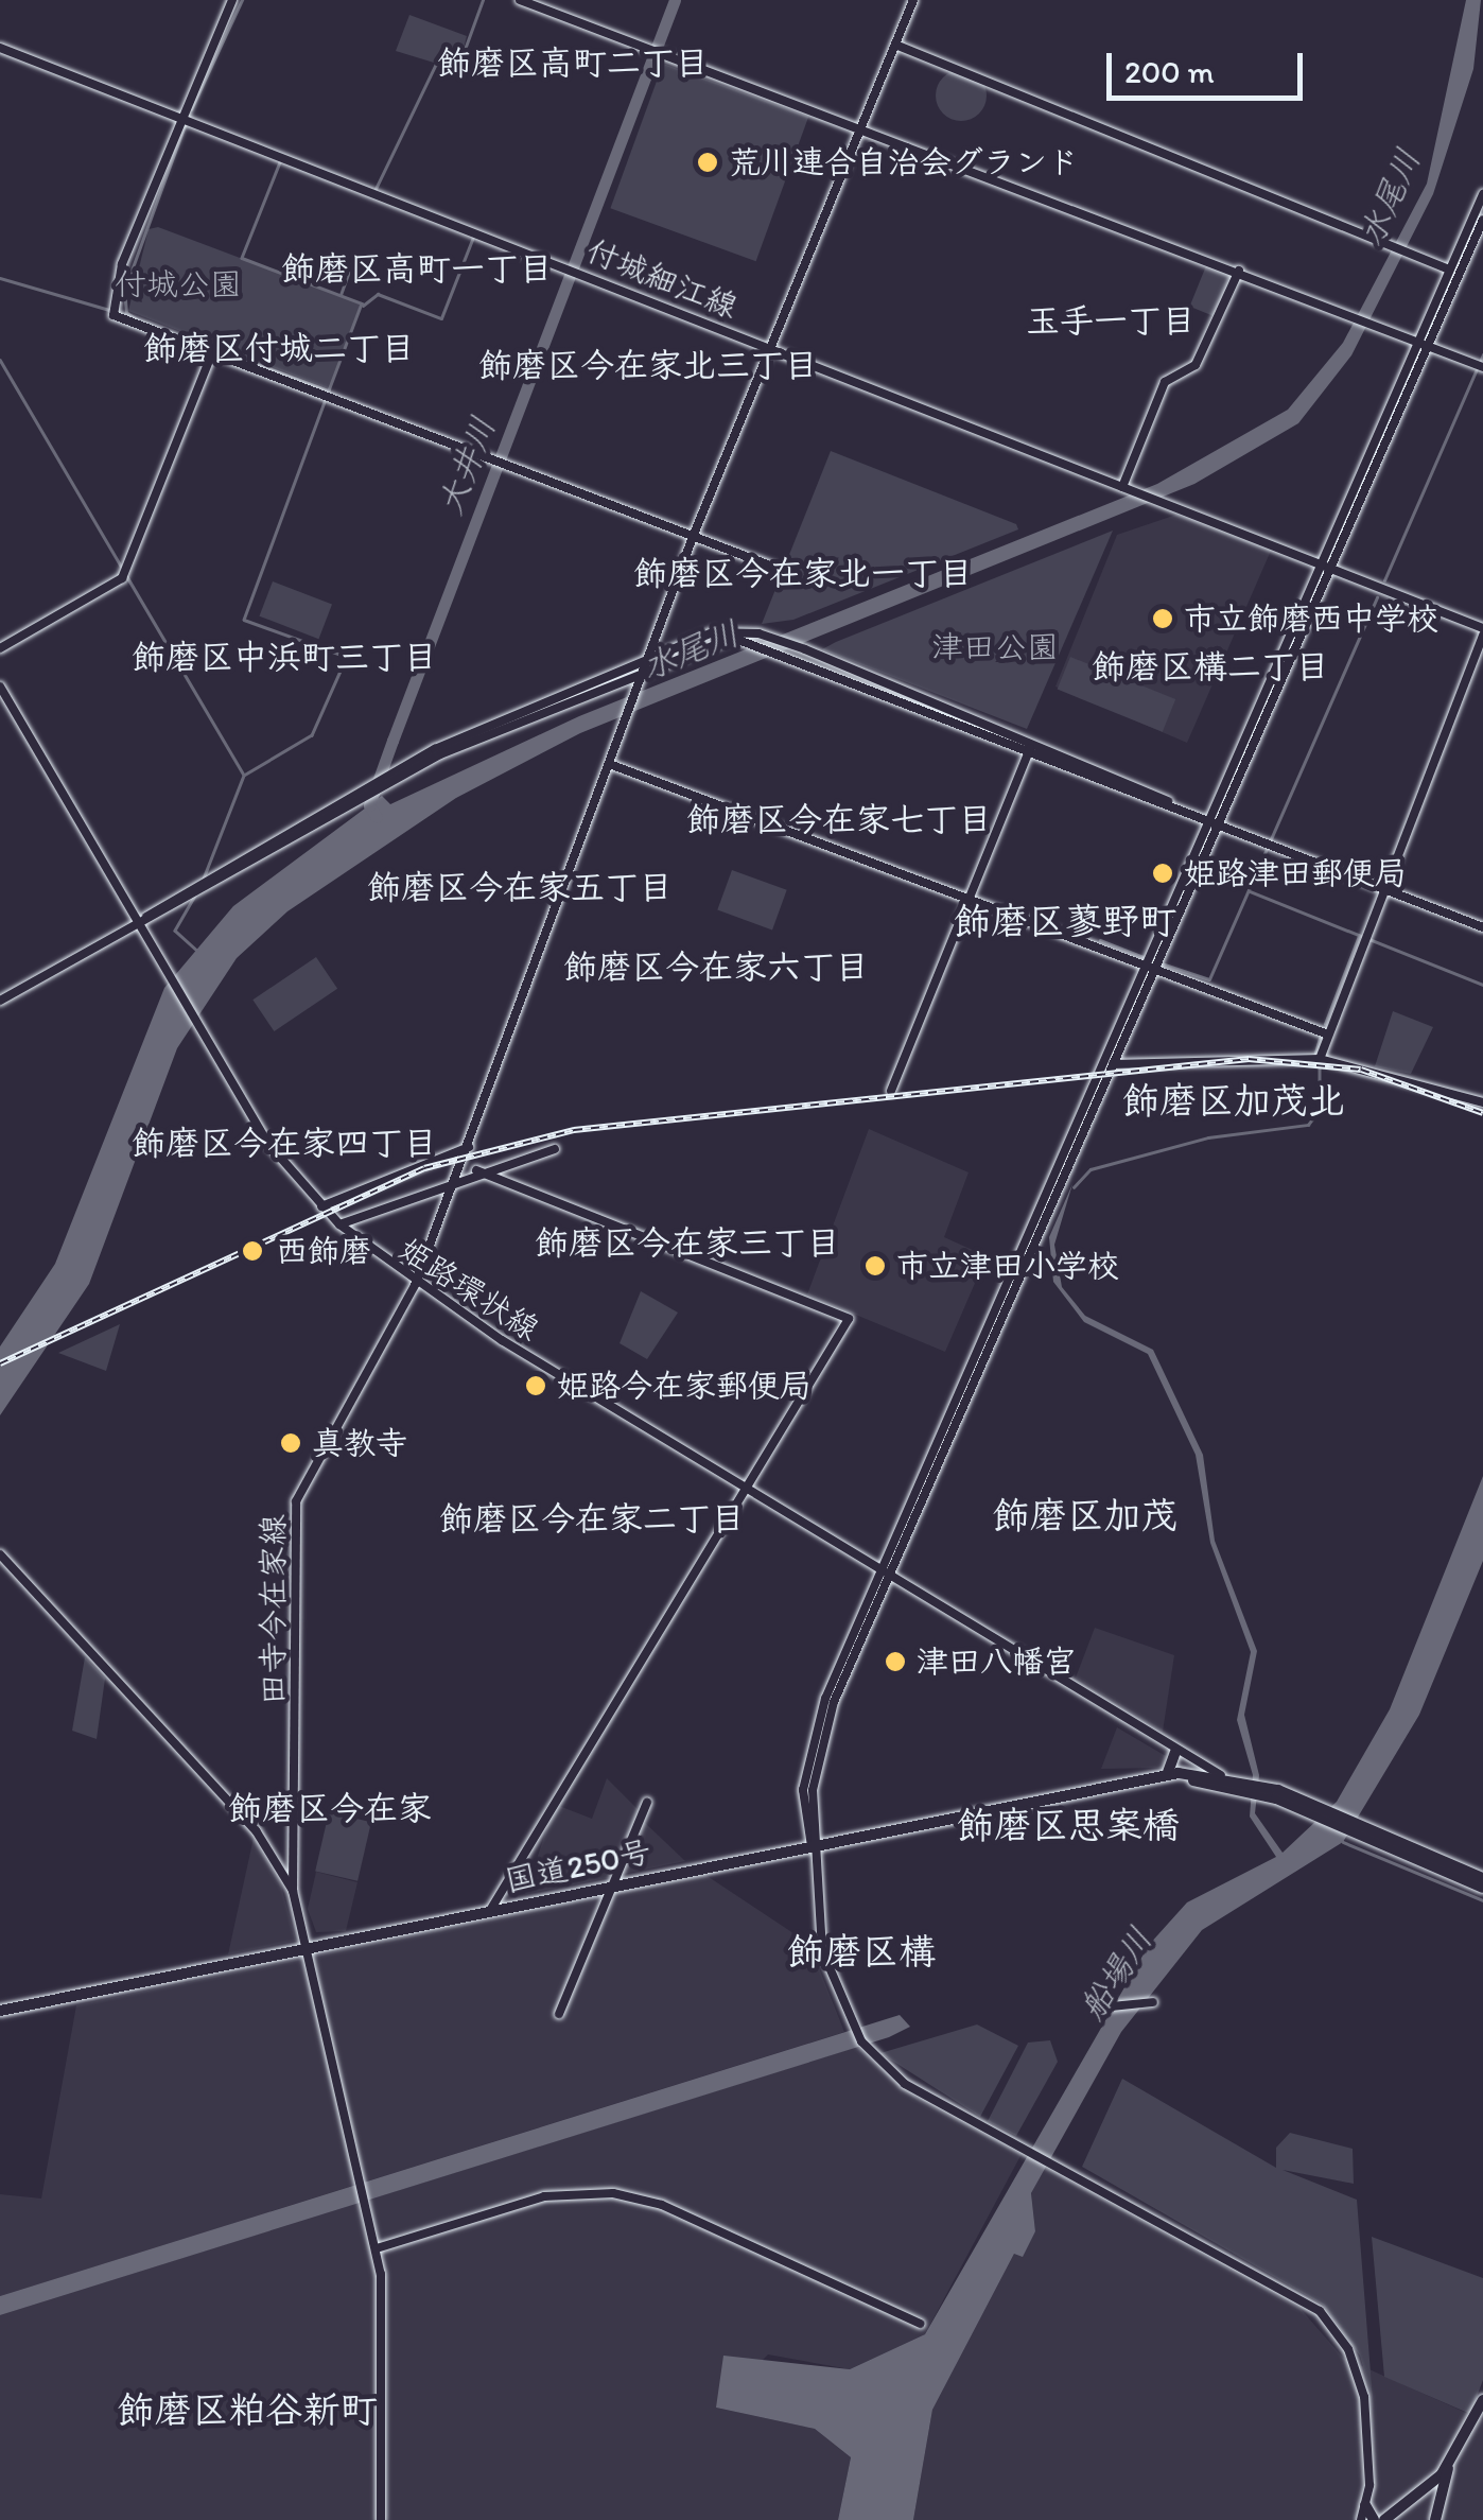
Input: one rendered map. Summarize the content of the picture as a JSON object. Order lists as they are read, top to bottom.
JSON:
{
  "streets": {
    "highway": ["国道250号"],
    "street": ["付城細江線", "姫路環状線", "田寺今在家線"]
  },
  "crossings": [
    ["付城細江線", "田寺今在家線"],
    ["姫路環状線", "田寺今在家線"],
    ["姫路環状線", "国道250号"],
    ["田寺今在家線", "国道250号"]
  ],
  "districts": [
    "飾磨区高町二丁目",
    "飾磨区高町一丁目",
    "玉手一丁目",
    "飾磨区付城二丁目",
    "飾磨区今在家北三丁目",
    "飾磨区今在家北一丁目",
    "飾磨区中浜町三丁目",
    "飾磨区構二丁目",
    "飾磨区今在家七丁目",
    "飾磨区今在家五丁目",
    "飾磨区蓼野町",
    "飾磨区今在家六丁目",
    "飾磨区加茂北",
    "飾磨区今在家四丁目",
    "飾磨区今在家三丁目",
    "飾磨区加茂",
    "飾磨区今在家二丁目",
    "飾磨区今在家",
    "飾磨区思案橋",
    "飾磨区構",
    "飾磨区粕谷新町"
  ],
  "water": ["水尾川", "大井川", "船場川"],
  "parks": ["付城公園", "津田公園"],
  "places": [
    "荒川連合自治会グランド",
    "市立飾磨西中学校",
    "姫路津田郵便局",
    "西飾磨",
    "市立津田小学校",
    "姫路今在家郵便局",
    "真教寺",
    "津田八幡宮"
  ],
  "scale_bar": "200 m"
}
